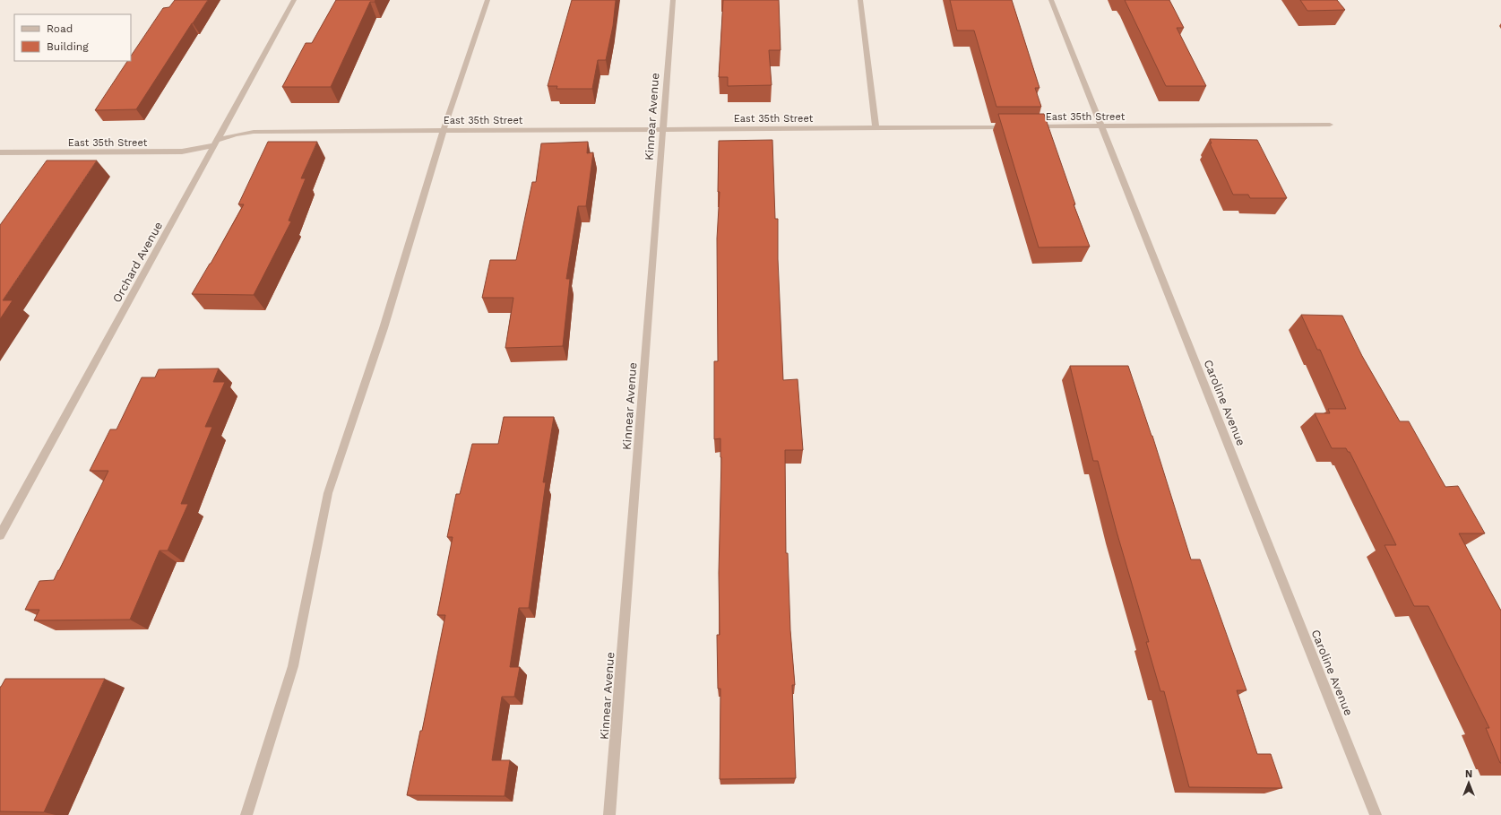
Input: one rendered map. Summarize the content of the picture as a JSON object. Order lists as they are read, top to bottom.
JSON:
{
  "streets": {
    "street": [
      "Kinnear Avenue",
      "East 35th Street",
      "Orchard Avenue",
      "Caroline Avenue"
    ]
  },
  "crossings": [
    ["Kinnear Avenue", "East 35th Street"],
    ["East 35th Street", "Orchard Avenue"],
    ["East 35th Street", "Caroline Avenue"]
  ],
  "legend": ["Road", "Building"],
  "north": "top"
}
